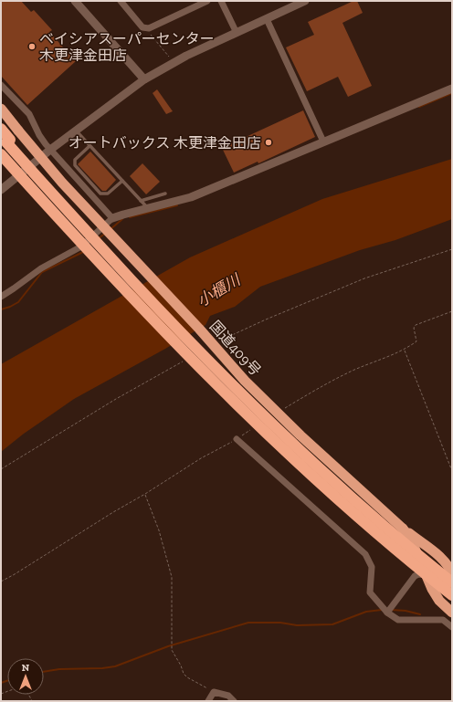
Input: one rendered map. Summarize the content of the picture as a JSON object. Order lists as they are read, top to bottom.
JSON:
{
  "streets": {
    "highway": ["国道409号"]
  },
  "water": ["小櫃川"],
  "places": ["ベイシアスーパーセンター 木更津金田店", "オートバックス 木更津金田店"],
  "north": "top"
}
